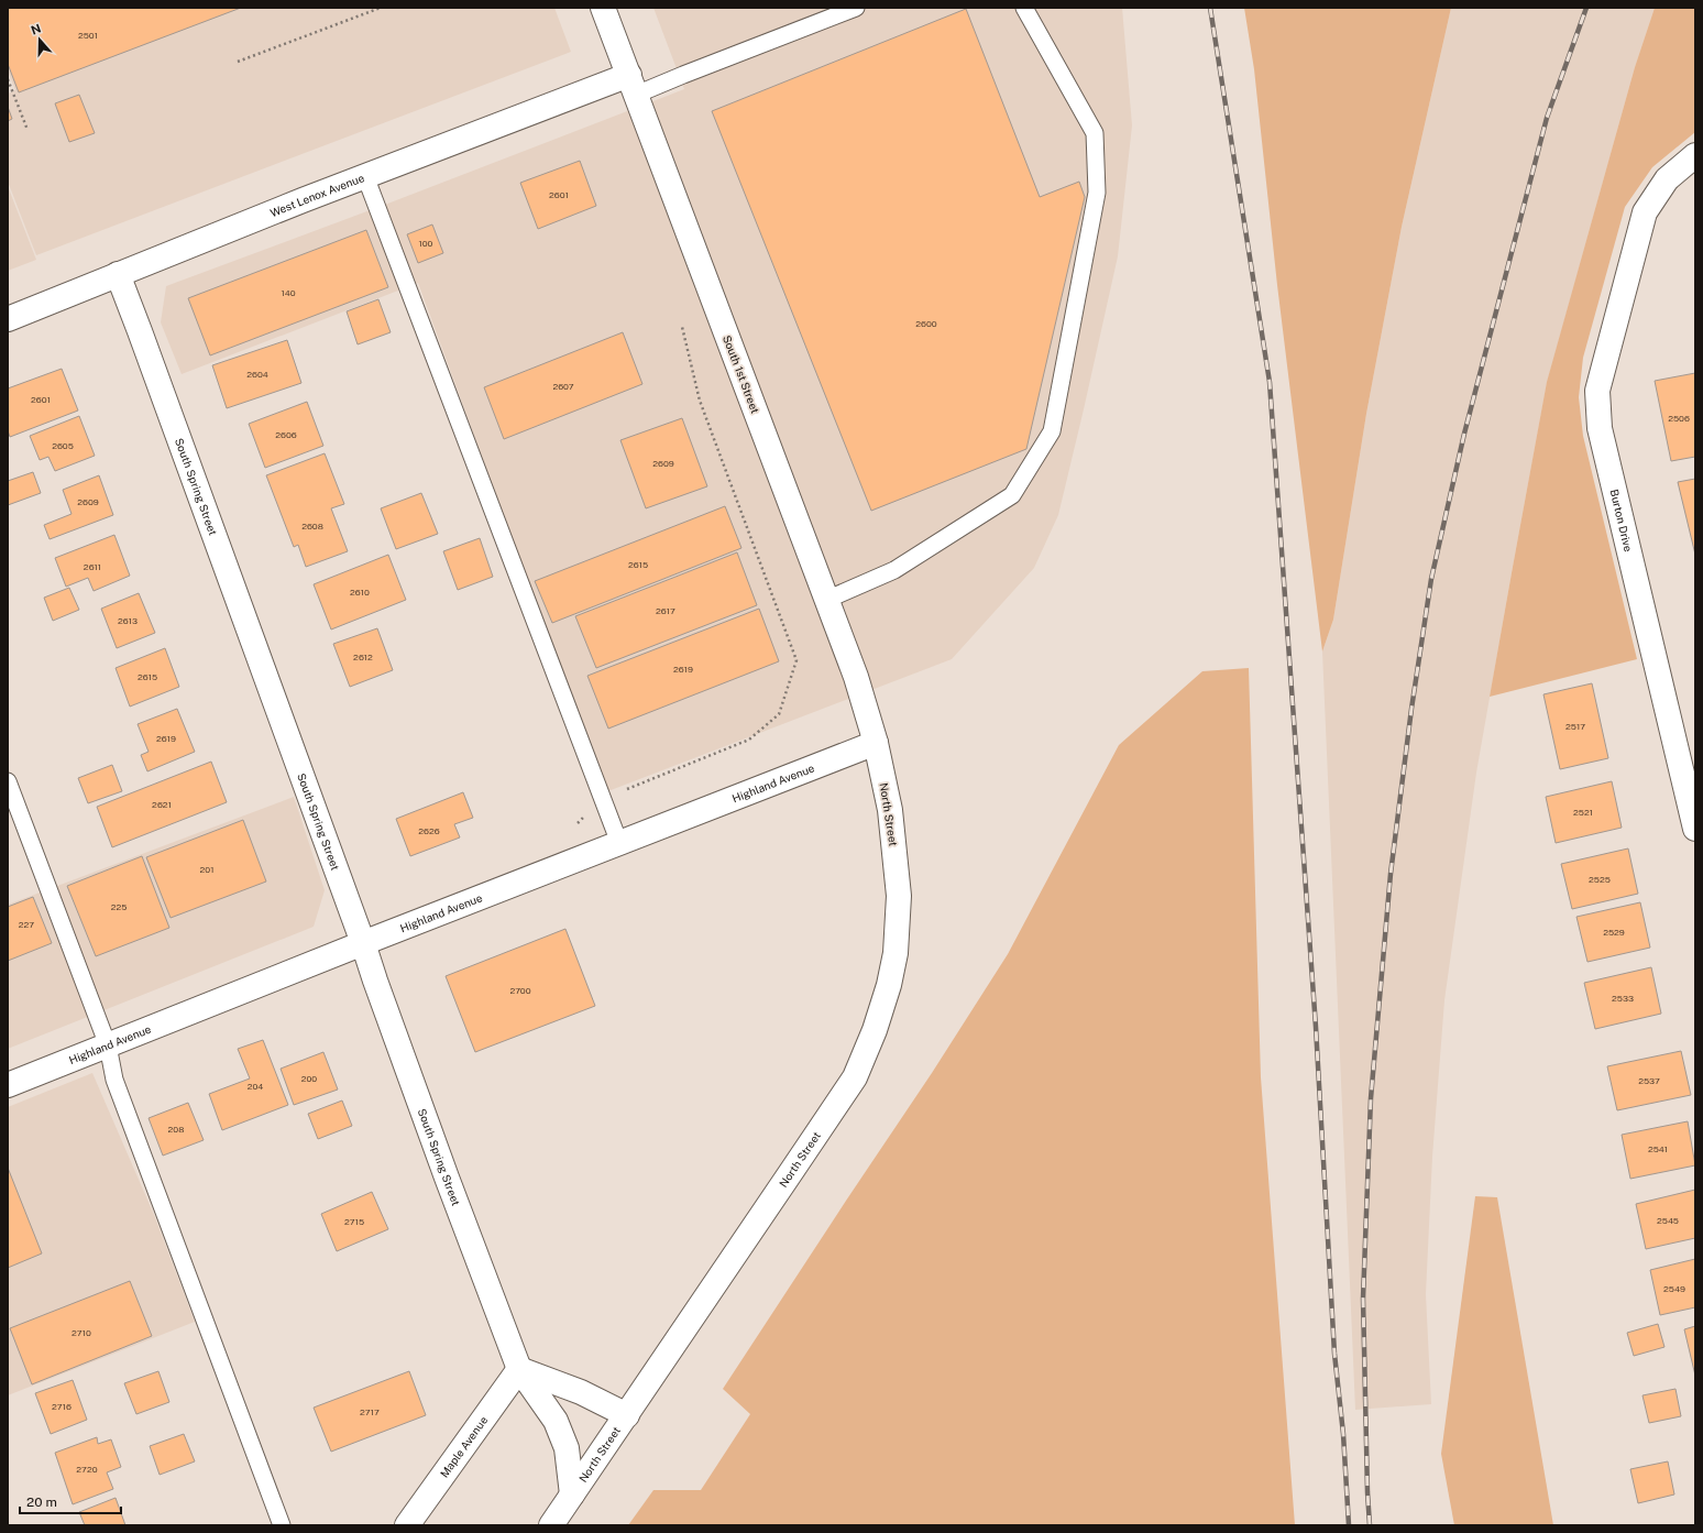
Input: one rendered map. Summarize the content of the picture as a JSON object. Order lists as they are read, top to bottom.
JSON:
{
  "streets": {
    "street": [
      "West Lenox Avenue",
      "South 1st Street",
      "South Spring Street",
      "Burton Drive",
      "Highland Avenue",
      "North Street",
      "Maple Avenue"
    ]
  },
  "crossings": [
    ["West Lenox Avenue", "South 1st Street"],
    ["West Lenox Avenue", "South Spring Street"],
    ["South 1st Street", "Highland Avenue"],
    ["South 1st Street", "North Street"],
    ["South Spring Street", "Highland Avenue"],
    ["South Spring Street", "North Street"],
    ["South Spring Street", "Maple Avenue"],
    ["Highland Avenue", "North Street"]
  ],
  "house_numbers": [
    "2501",
    "2601",
    "100",
    "140",
    "2600",
    "2604",
    "2607",
    "2601",
    "2506",
    "2606",
    "2605",
    "2609",
    "2609",
    "2608",
    "2615",
    "2611",
    "2610",
    "2617",
    "2613",
    "2612",
    "2619",
    "2615",
    "2517",
    "2619",
    "2621",
    "2521",
    "2626",
    "201",
    "2525",
    "225",
    "227",
    "2529",
    "2700",
    "2533",
    "200",
    "2537",
    "204",
    "208",
    "2541",
    "2545",
    "2715",
    "2549",
    "2710",
    "2716",
    "2717",
    "2720"
  ],
  "scale_bar": "20 m",
  "north": "top"
}
